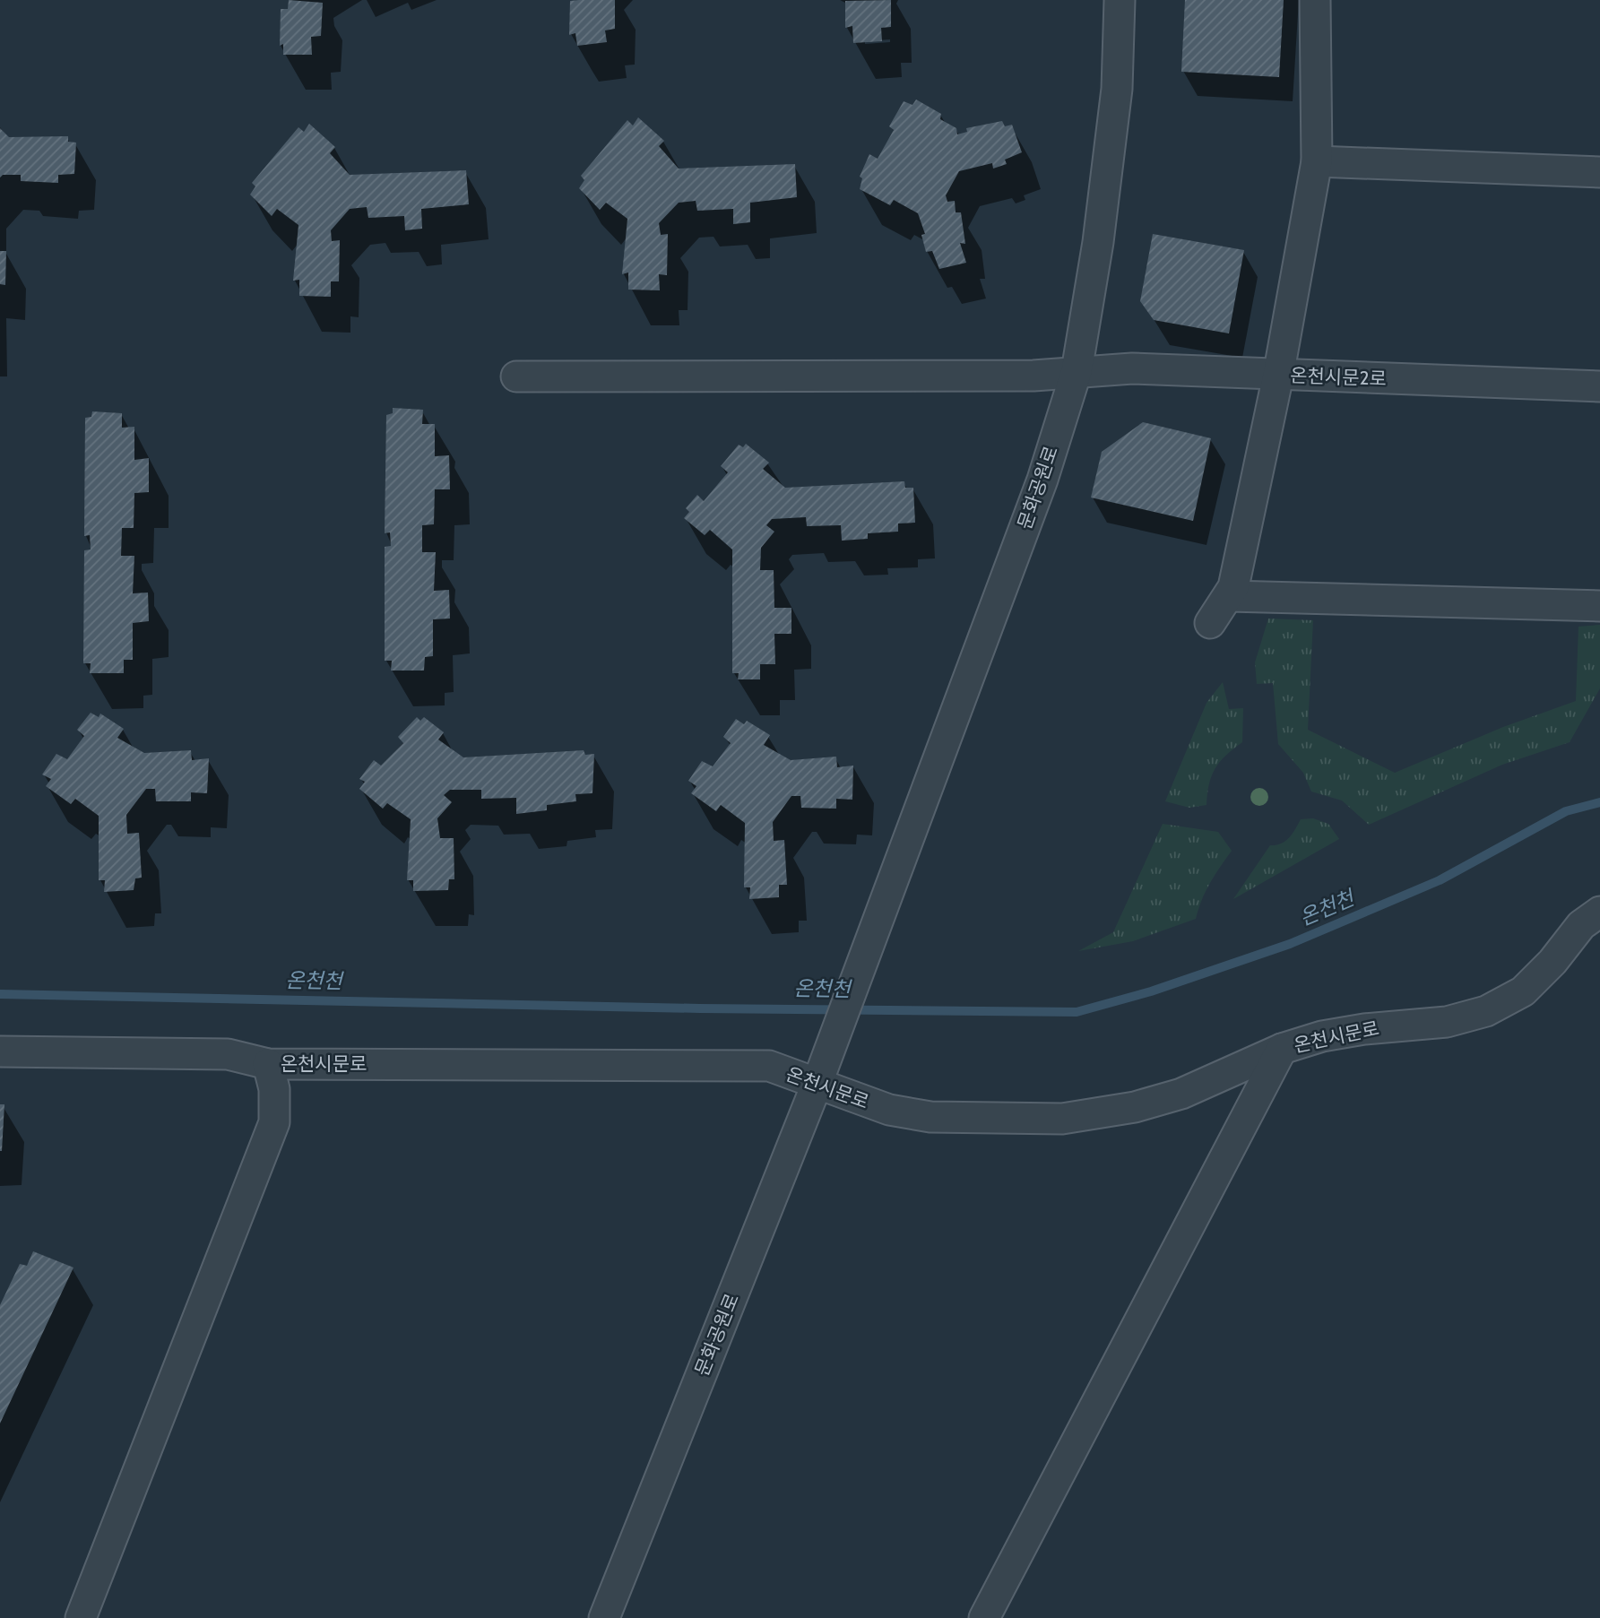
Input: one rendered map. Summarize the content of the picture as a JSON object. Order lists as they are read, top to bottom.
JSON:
{
  "streets": {
    "street": ["온천시문2로", "문화공원로", "온천시문로"]
  },
  "crossings": [
    ["온천시문2로", "문화공원로"],
    ["문화공원로", "온천시문로"]
  ],
  "water": ["온천천"]
}
